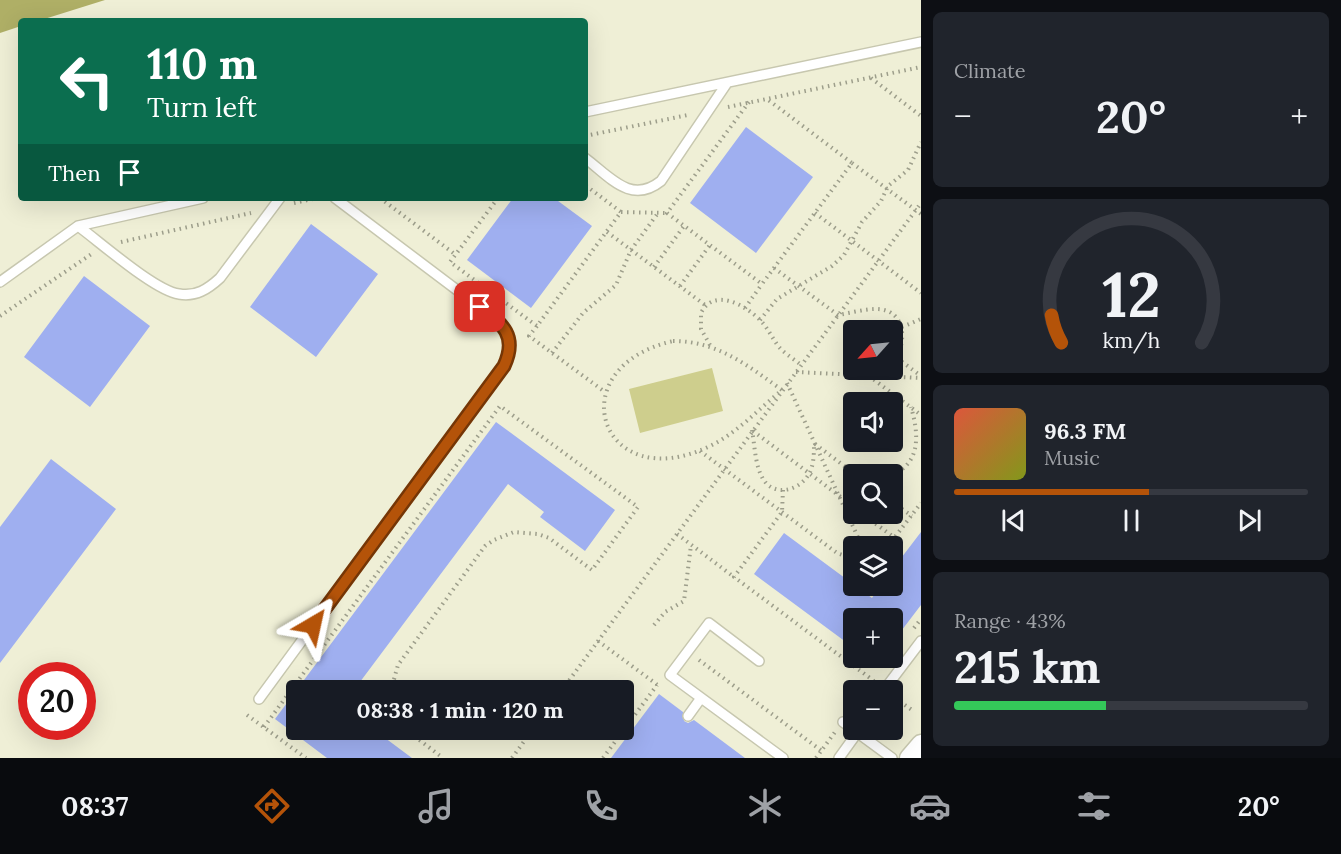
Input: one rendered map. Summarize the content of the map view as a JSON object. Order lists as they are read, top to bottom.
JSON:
{
  "north": "bottom left",
  "page": {
    "tile": [
      "Climate",
      ["Range · 43%", "215 km"]
    ],
    "turn": ["110 m", "Turn left"],
    "heat": ["−", "20°", "+"],
    "then": "Then",
    "map_buttons": ["+", "−"],
    "song": ["96.3 FM", "Music"],
    "limit": "20",
    "trip": "08:38 · 1 min · 120 m",
    "tabs": ["08:37", "20°"],
    "gauge": ["12", "km/h"]
  }
}
